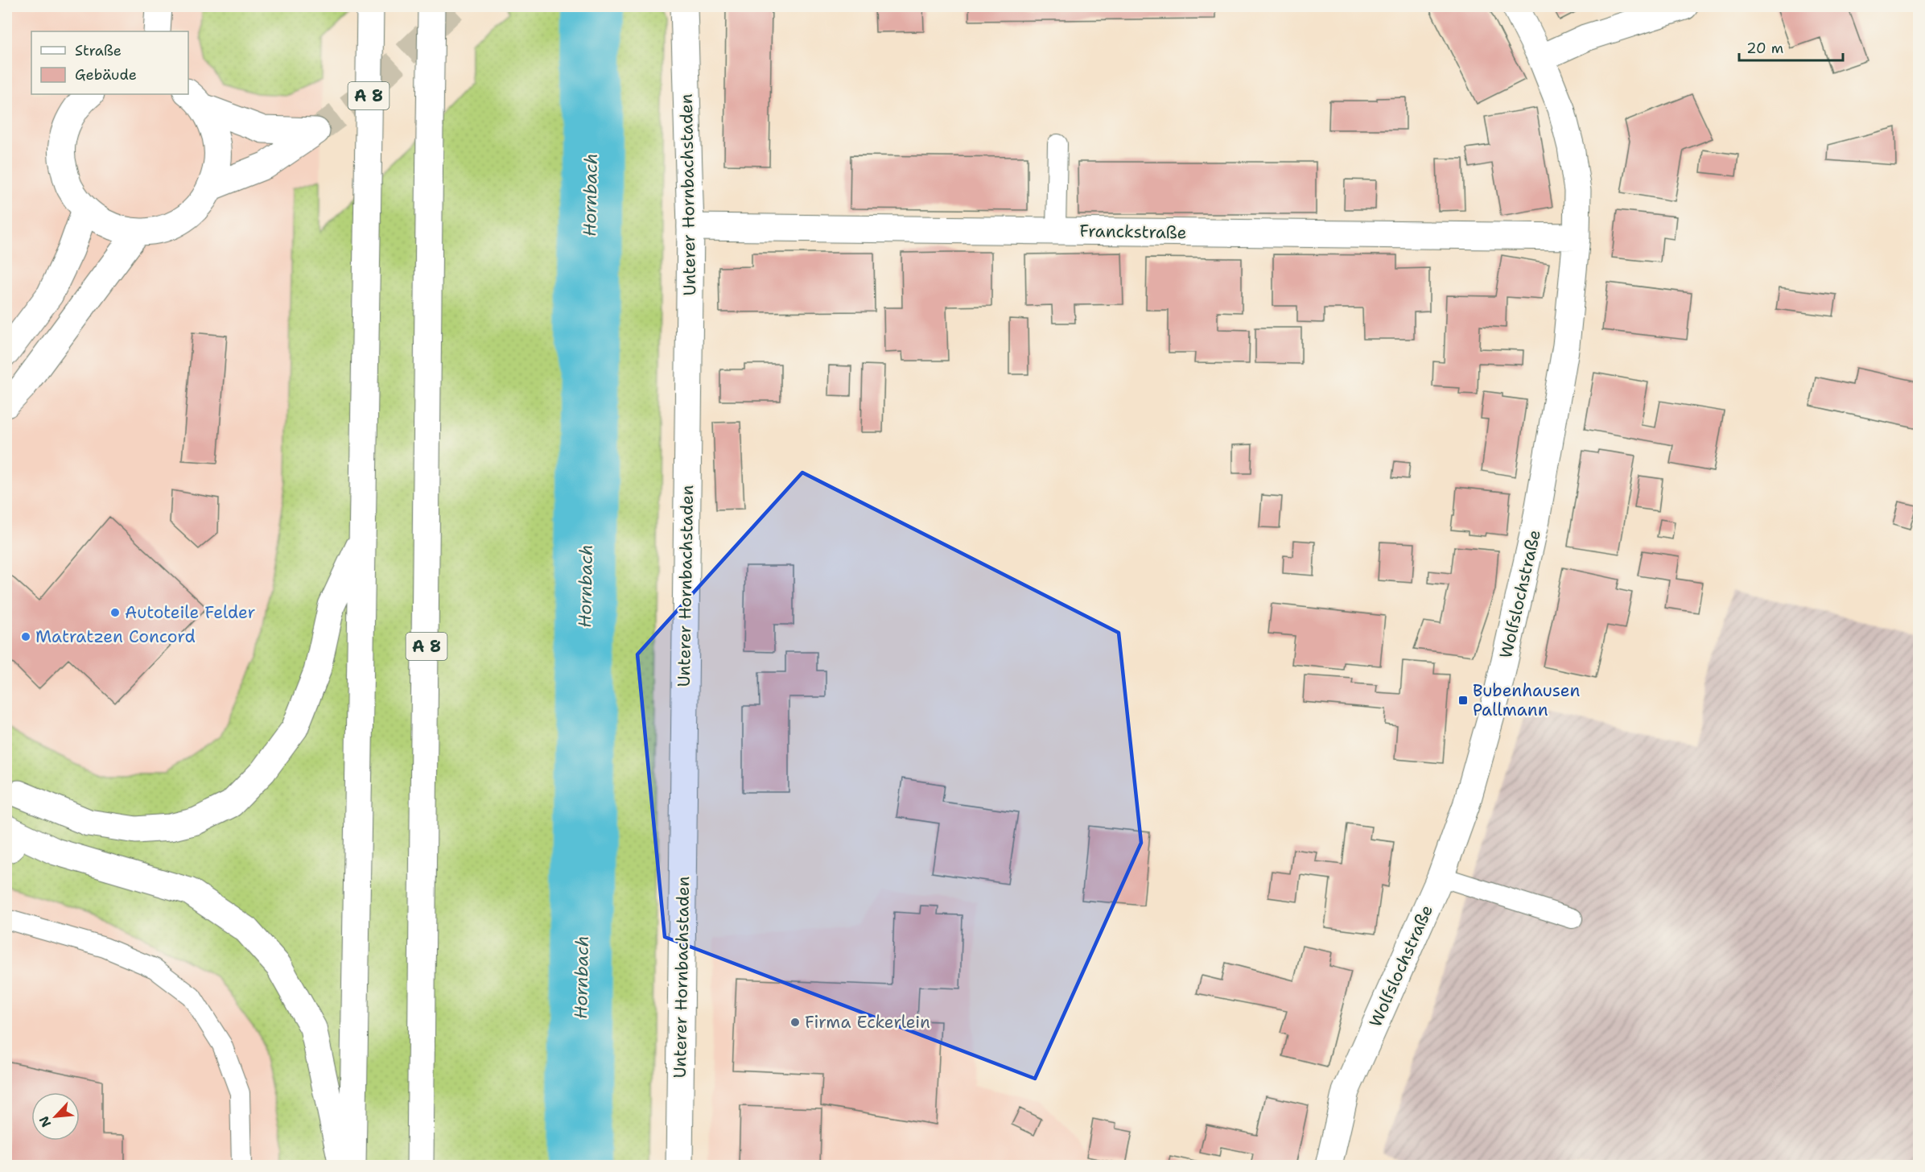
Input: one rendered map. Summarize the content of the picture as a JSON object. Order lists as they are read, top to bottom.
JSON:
{
  "streets": {
    "main road": [
      "A 8",
      "Unterer Hornbachstaden",
      "Franckstraße",
      "Wolfslochstraße"
    ]
  },
  "crossings": [
    ["Unterer Hornbachstaden", "Franckstraße"],
    ["Franckstraße", "Wolfslochstraße"]
  ],
  "water": ["Hornbach"],
  "places": {
    "other": ["Autoteile Felder", "Matratzen Concord", "Firma Eckerlein"],
    "transit": ["Bubenhausen Pallmann"]
  },
  "legend": ["Straße", "Gebäude"],
  "scale_bar": "20 m",
  "north": "bottom left"
}
